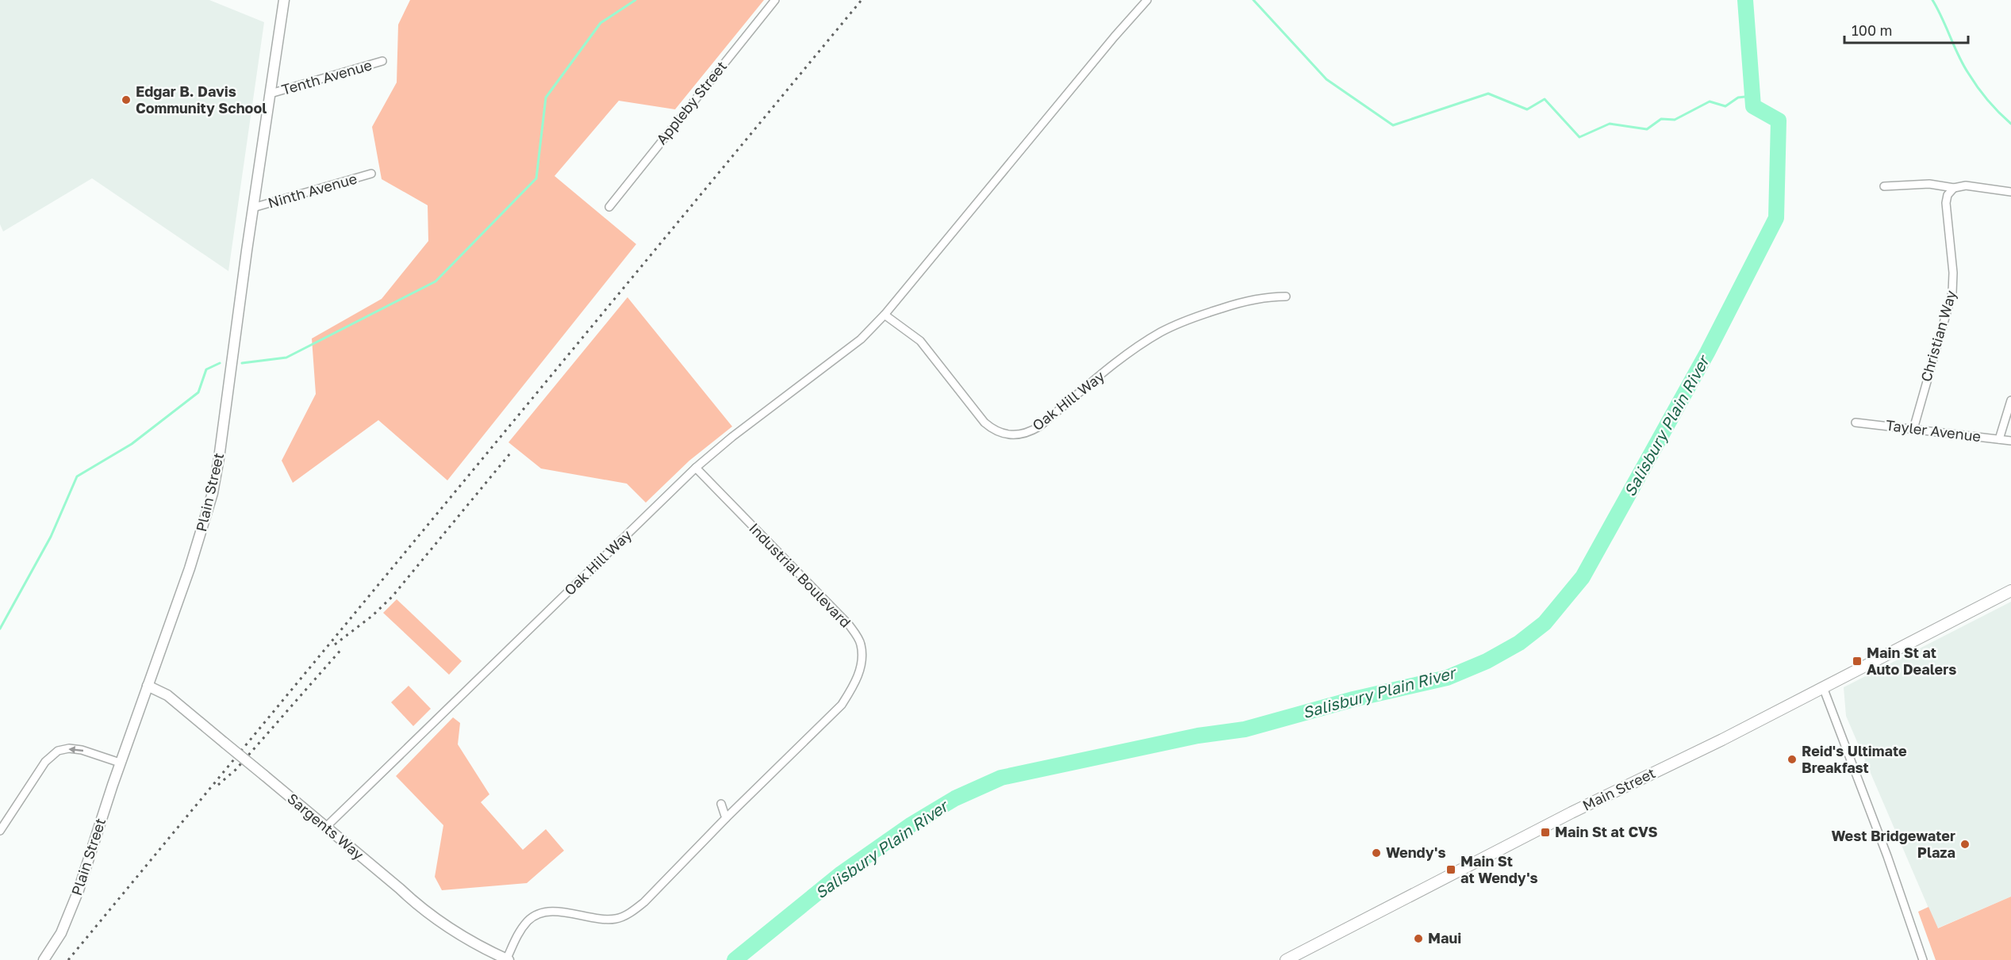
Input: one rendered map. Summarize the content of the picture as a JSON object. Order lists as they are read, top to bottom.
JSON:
{
  "streets": {
    "main road": ["Plain Street", "Main Street", "Sargents Way"],
    "street": [
      "Tenth Avenue",
      "Appleby Street",
      "Ninth Avenue",
      "Christian Way",
      "Oak Hill Way",
      "Tayler Avenue",
      "Industrial Boulevard"
    ]
  },
  "crossings": [
    ["Tenth Avenue", "Plain Street"],
    ["Ninth Avenue", "Plain Street"],
    ["Christian Way", "Tayler Avenue"],
    ["Oak Hill Way", "Industrial Boulevard"],
    ["Oak Hill Way", "Sargents Way"],
    ["Plain Street", "Sargents Way"],
    ["Industrial Boulevard", "Sargents Way"]
  ],
  "water": ["Salisbury Plain River"],
  "places": {
    "other": [
      "Edgar B. Davis Community School",
      "Reid's Ultimate Breakfast",
      "West Bridgewater Plaza",
      "Wendy's",
      "Maui"
    ],
    "transit": ["Main St at Auto Dealers", "Main St at CVS", "Main St at Wendy's"]
  },
  "scale_bar": "100 m"
}
